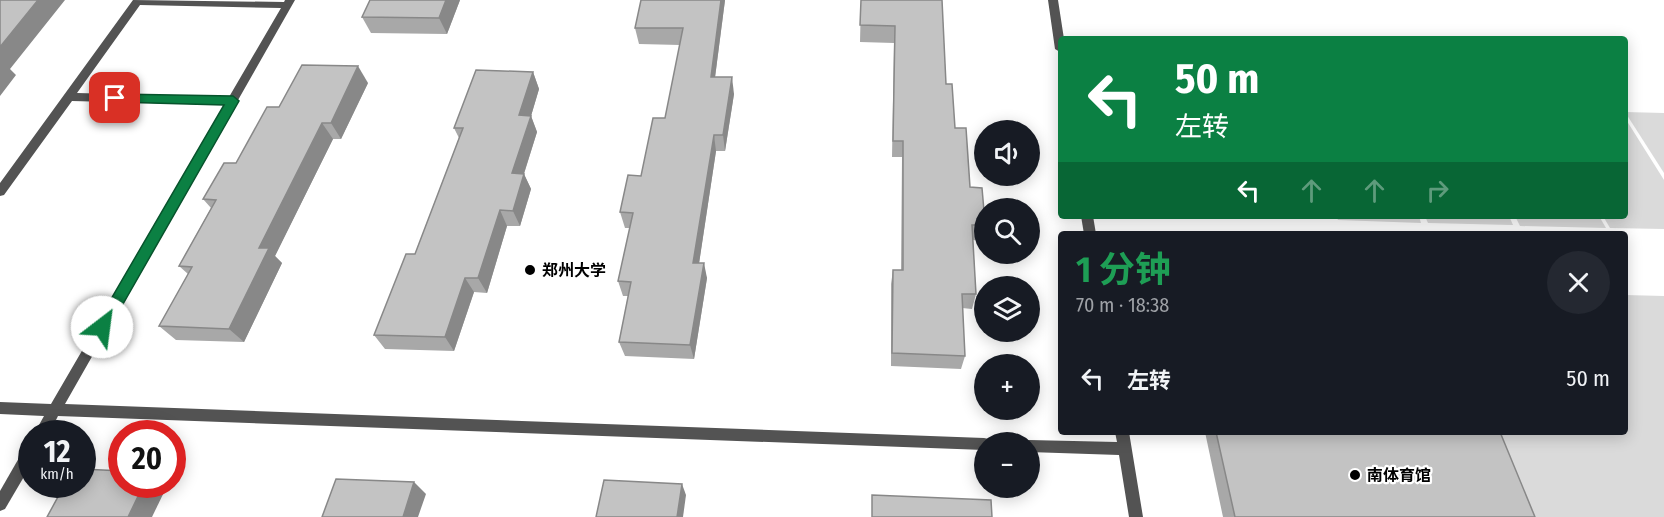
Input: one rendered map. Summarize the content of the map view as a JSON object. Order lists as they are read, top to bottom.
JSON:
{
  "places": ["郑州大学", "南体育馆"],
  "page": {
    "turn": ["50 m", "左转"],
    "map_buttons": ["+", "−"],
    "heading": ["1 分钟", "70 m · 18:38"],
    "list": [
      {
        "name": "左转",
        "value": "50 m"
      }
    ],
    "speed": "12 km/h",
    "limit": "20"
  }
}
